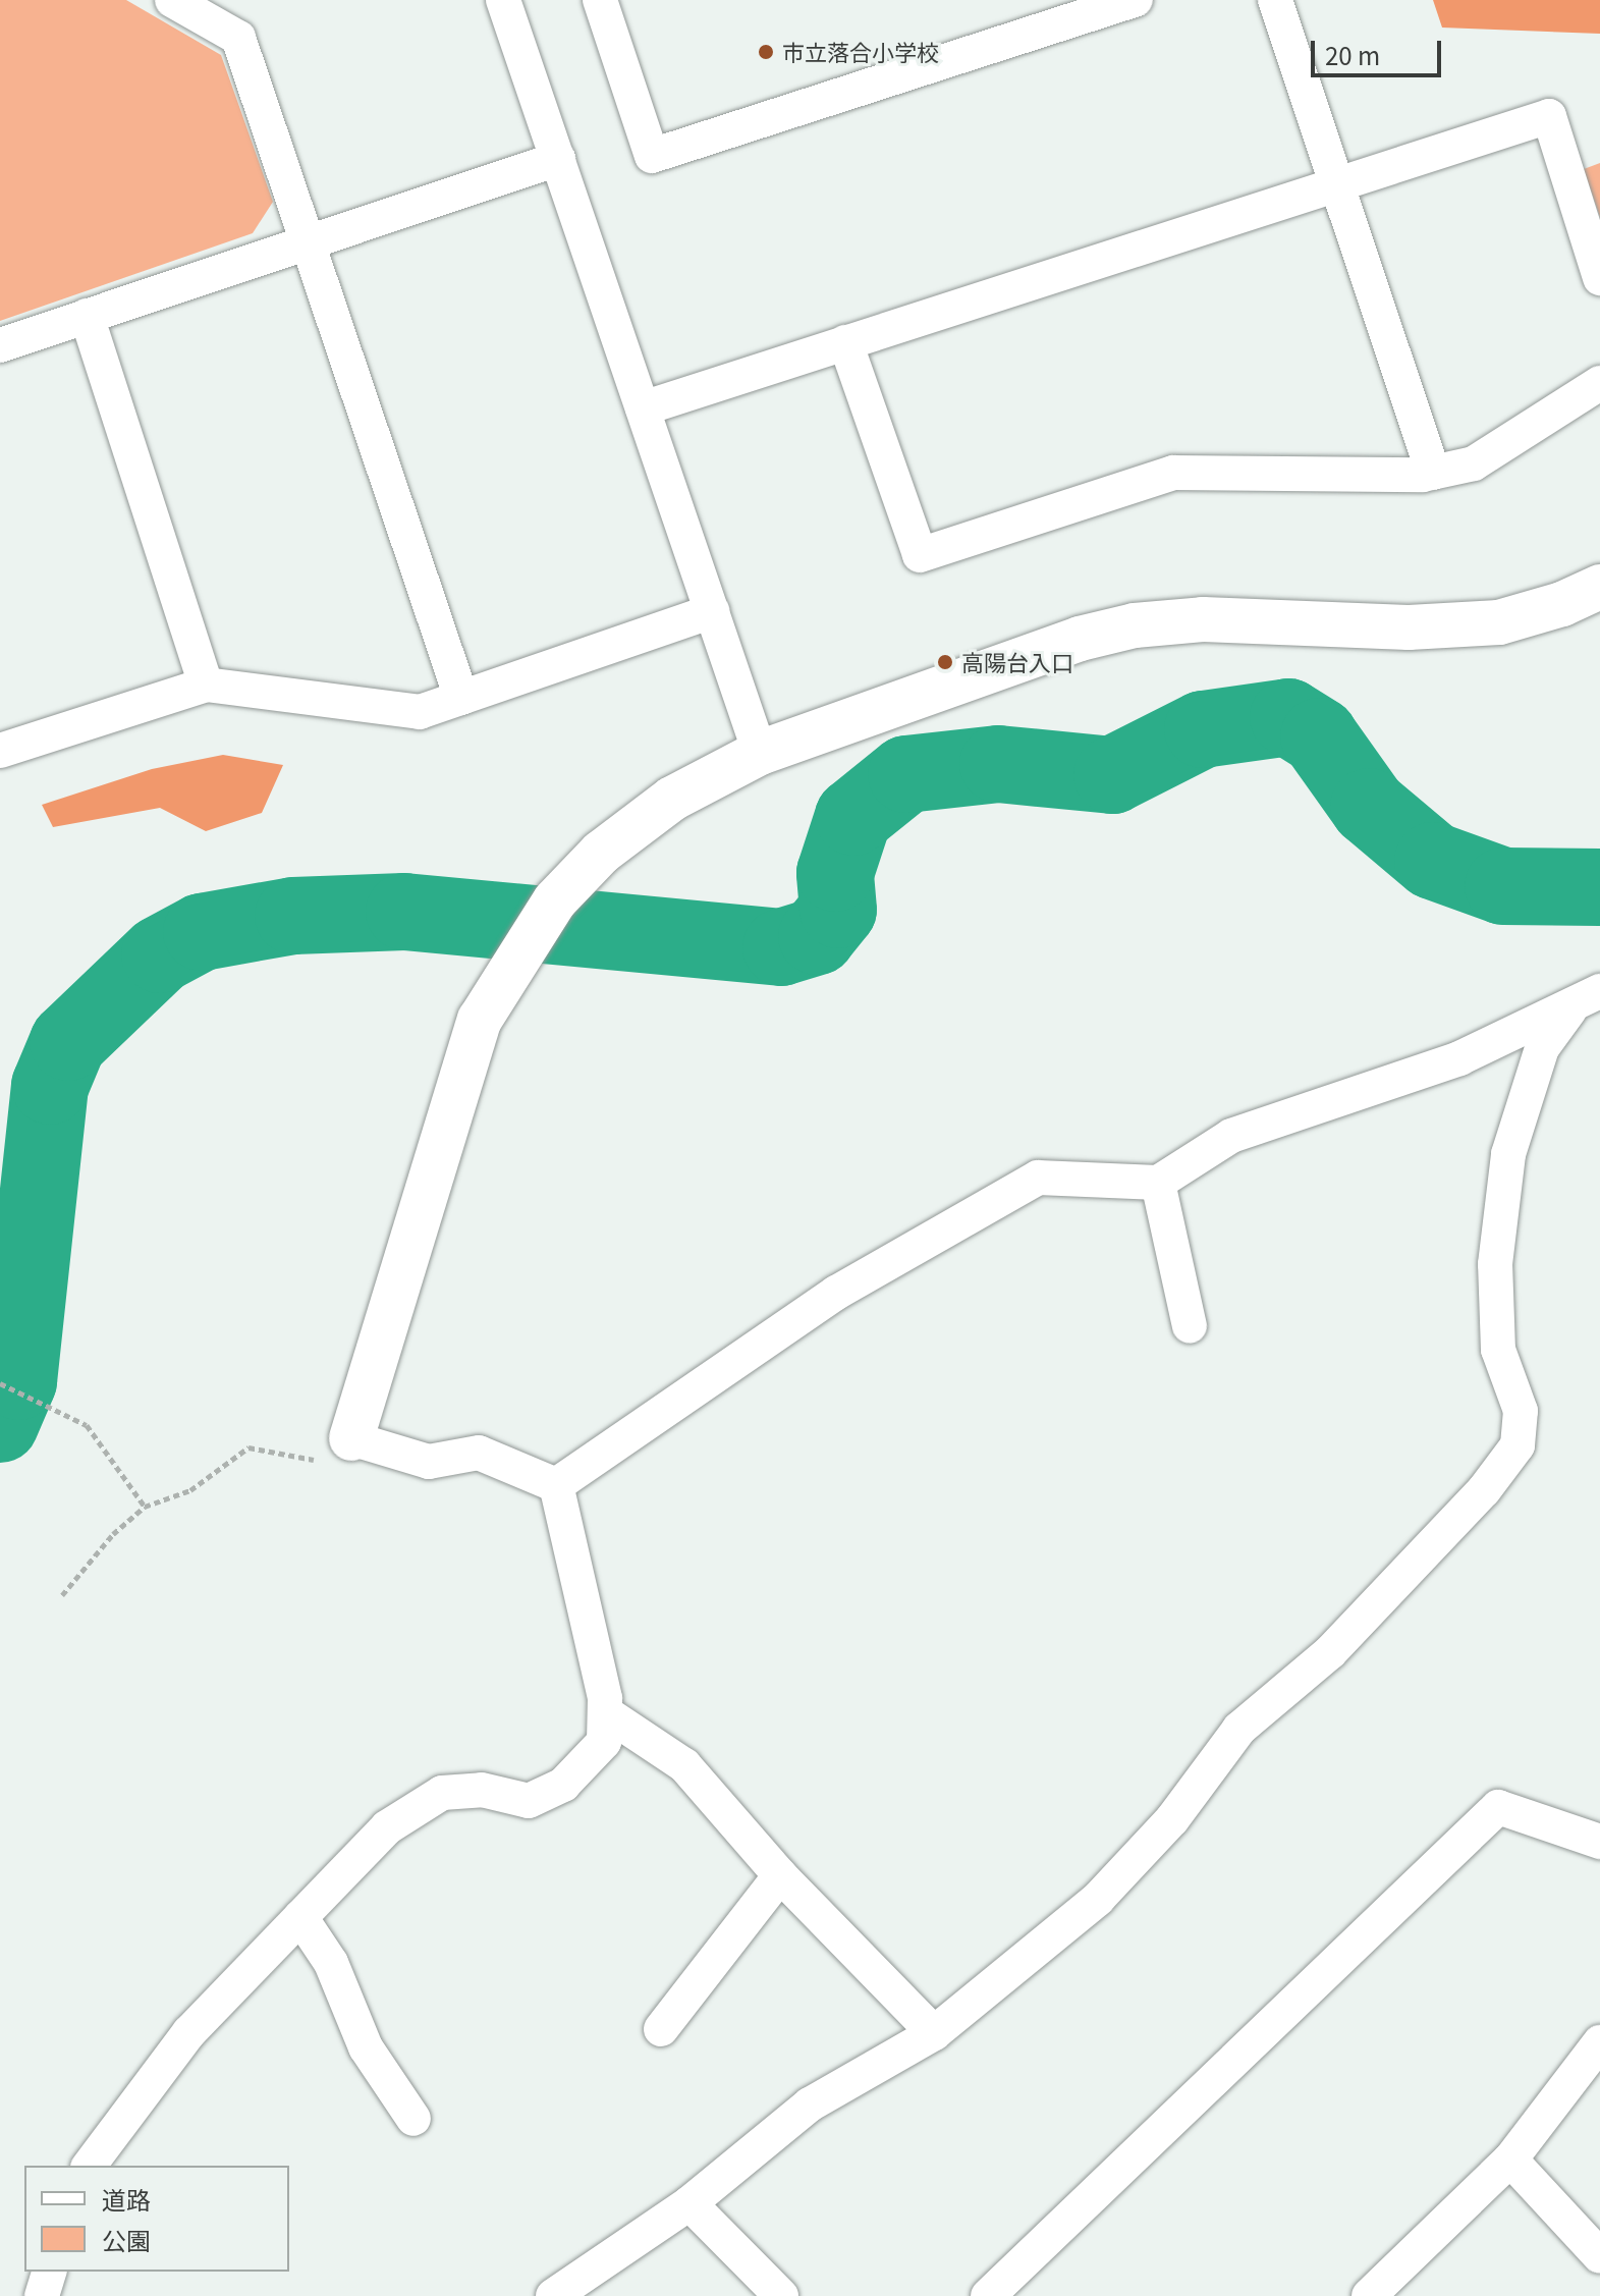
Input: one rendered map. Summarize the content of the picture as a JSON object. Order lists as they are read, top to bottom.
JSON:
{
  "places": ["市立落合小学校", "高陽台入口"],
  "legend": ["道路", "公園"],
  "scale_bar": "20 m"
}
